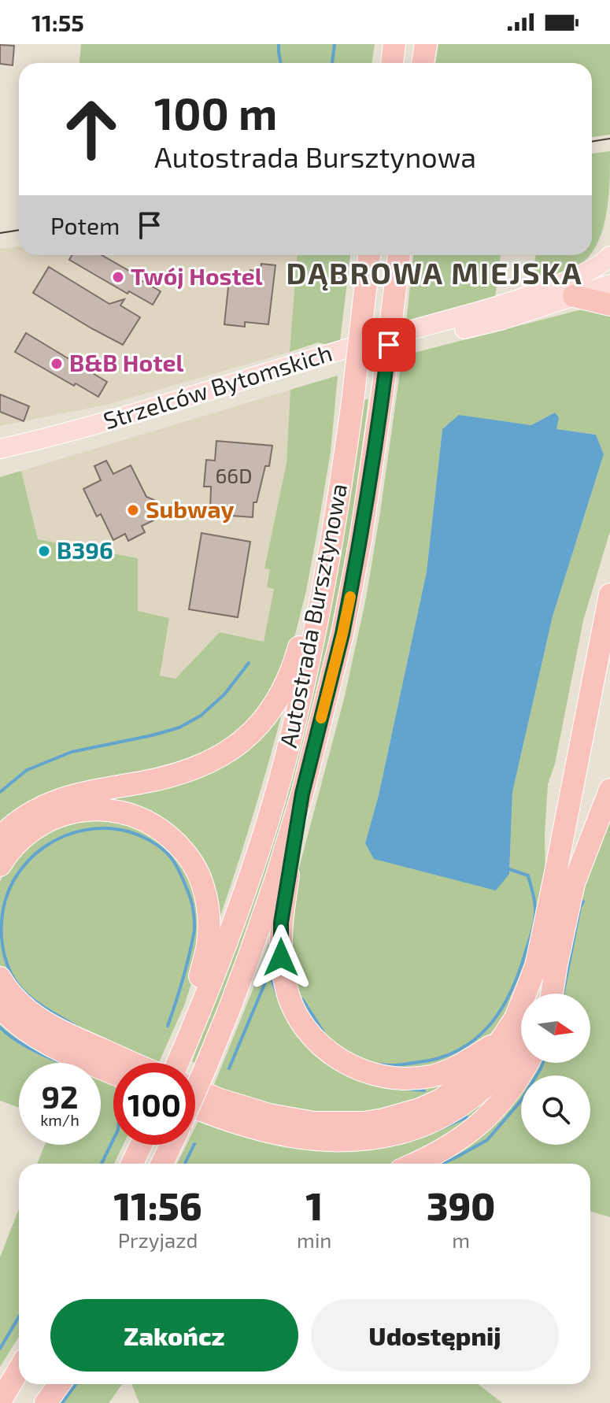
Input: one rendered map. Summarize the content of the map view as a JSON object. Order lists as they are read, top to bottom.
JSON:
{
  "streets": {
    "highway": ["Autostrada Bursztynowa"],
    "main road": ["Strzelców Bytomskich"]
  },
  "districts": ["DĄBROWA MIEJSKA"],
  "places": [
    "Twój Hostel",
    "B&B Hotel",
    "Subway",
    "B396"
  ],
  "house_numbers": ["66D"],
  "north": "right",
  "page": {
    "status": "11:55",
    "turn": ["100 m", "Autostrada Bursztynowa"],
    "then": "Potem",
    "speed": "92 km/h",
    "limit": "100",
    "eta": [
      "11:56",
      "Przyjazd",
      "1",
      "min",
      "390",
      "m"
    ],
    "buttons": ["Zakończ", "Udostępnij"]
  }
}
